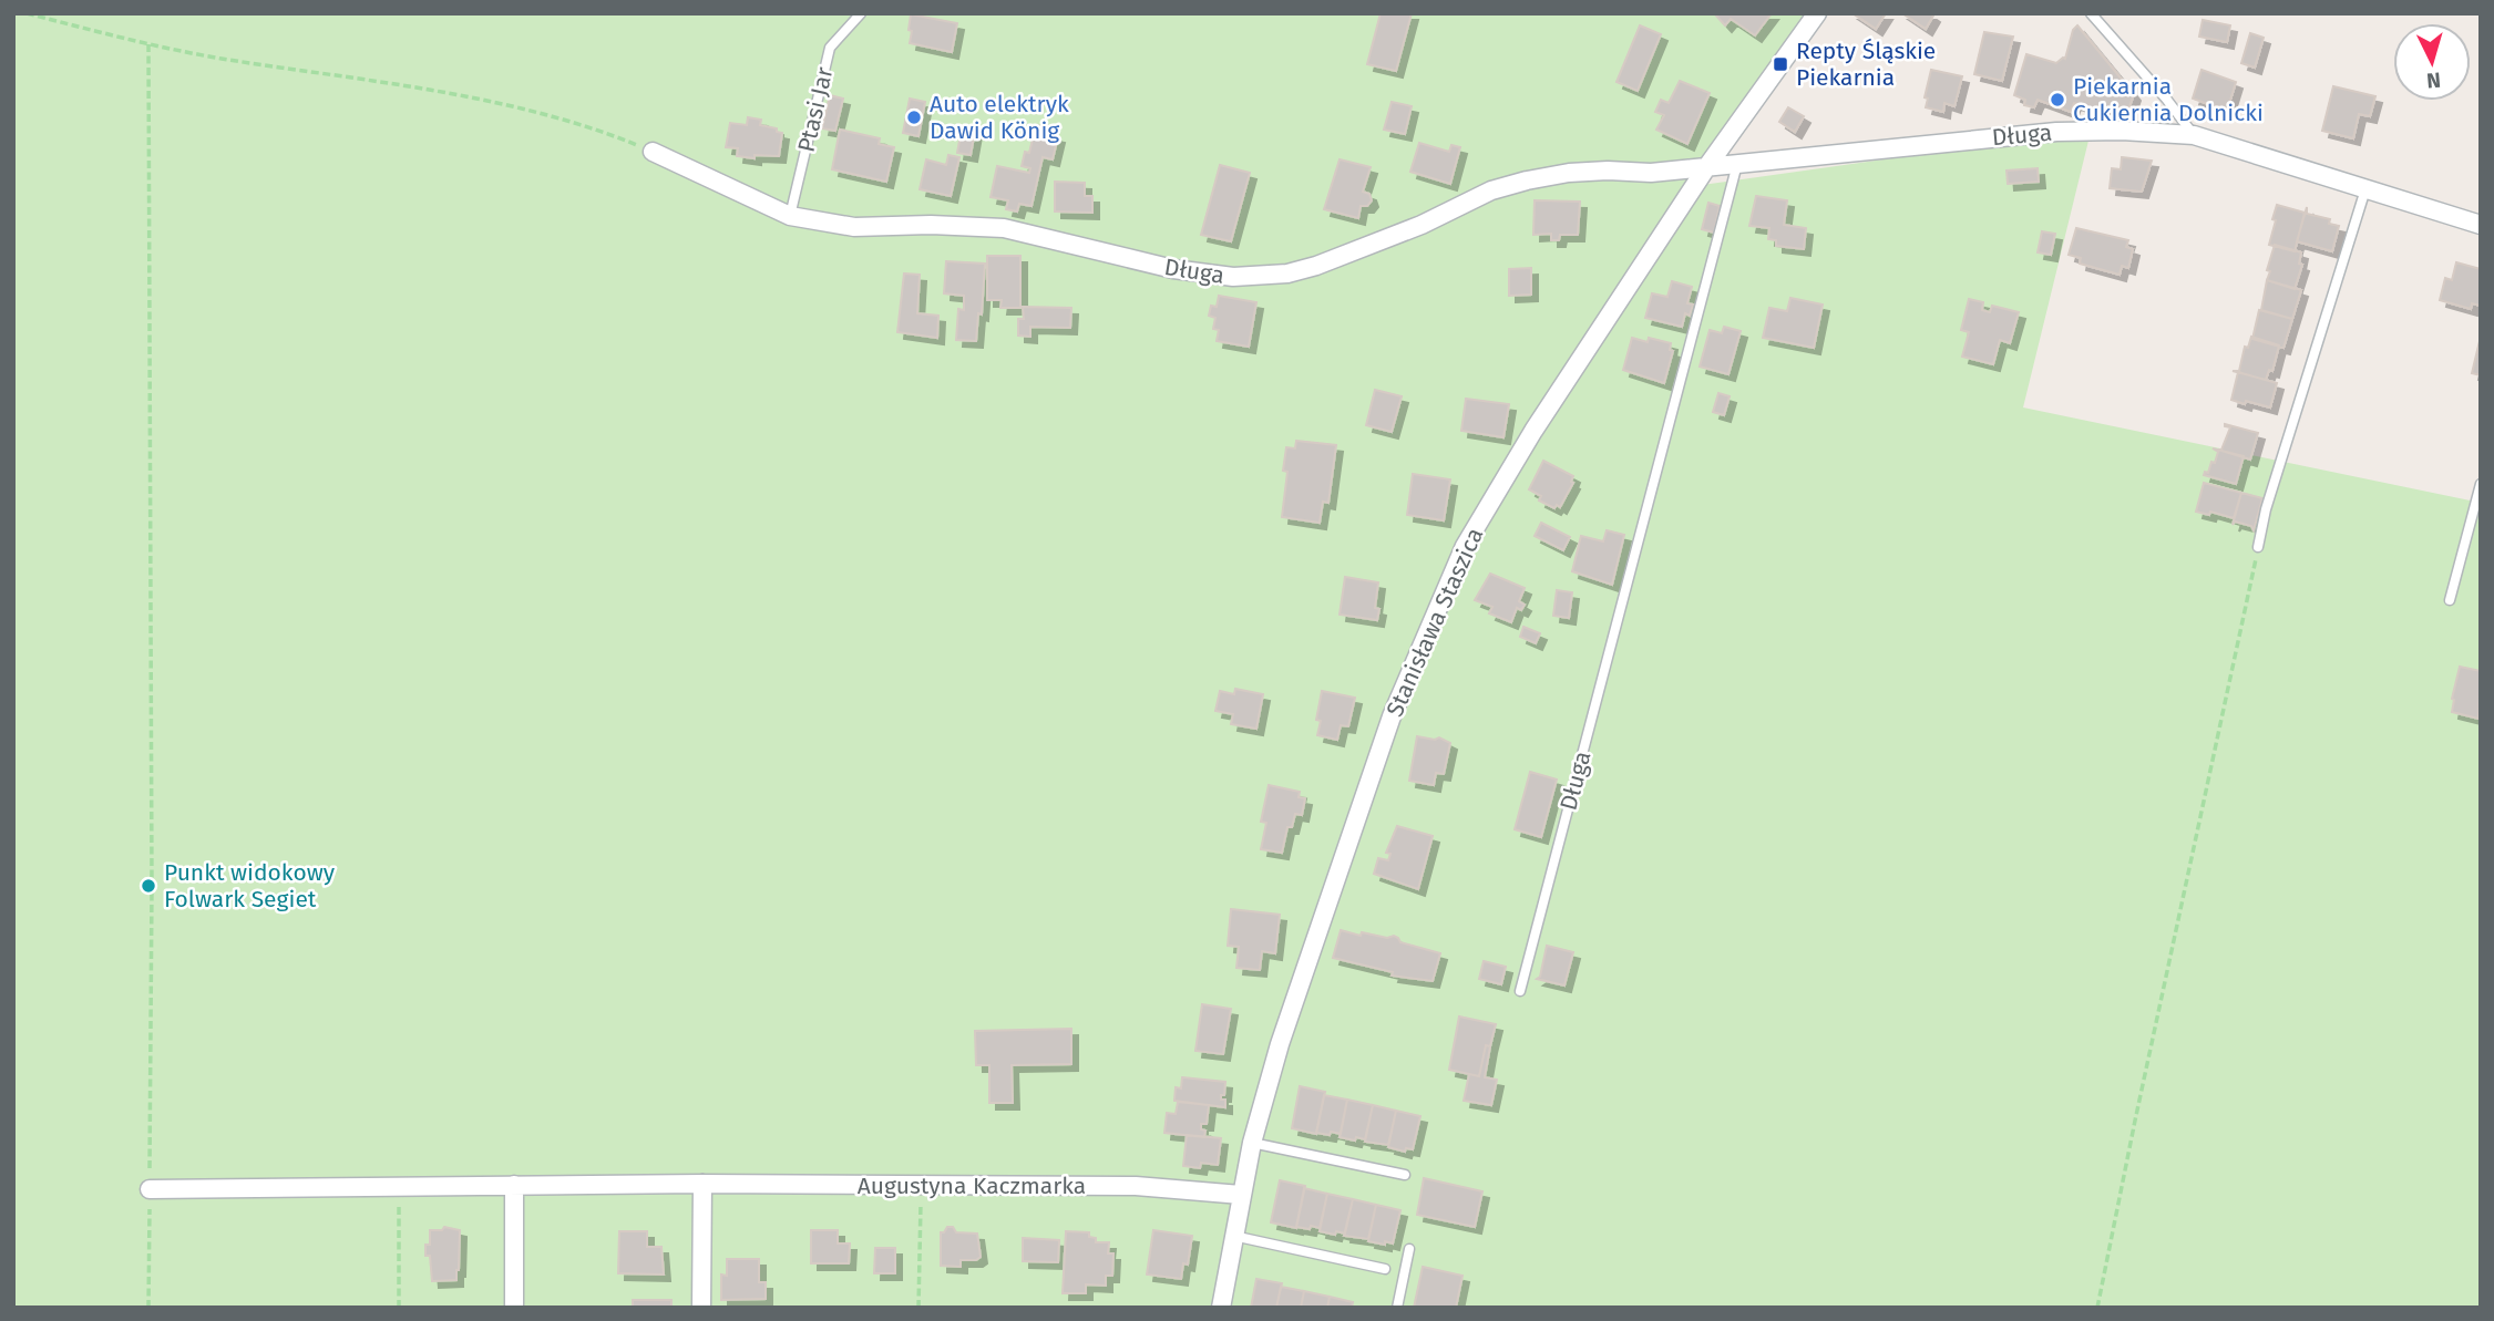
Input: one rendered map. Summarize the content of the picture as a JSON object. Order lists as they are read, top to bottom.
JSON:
{
  "streets": {
    "street": ["Długa", "Stanisława Staszica", "Augustyna Kaczmarka"],
    "lane": ["Ptasi Jar"]
  },
  "crossings": [
    ["Ptasi Jar", "Długa"],
    ["Długa", "Stanisława Staszica"],
    ["Stanisława Staszica", "Augustyna Kaczmarka"]
  ],
  "places": {
    "transit": ["Repty Śląskie Piekarnia"],
    "other": ["Piekarnia Cukiernia Dolnicki", "Auto elektryk Dawid König", "Punkt widokowy Folwark Segiet"]
  },
  "north": "bottom"
}
